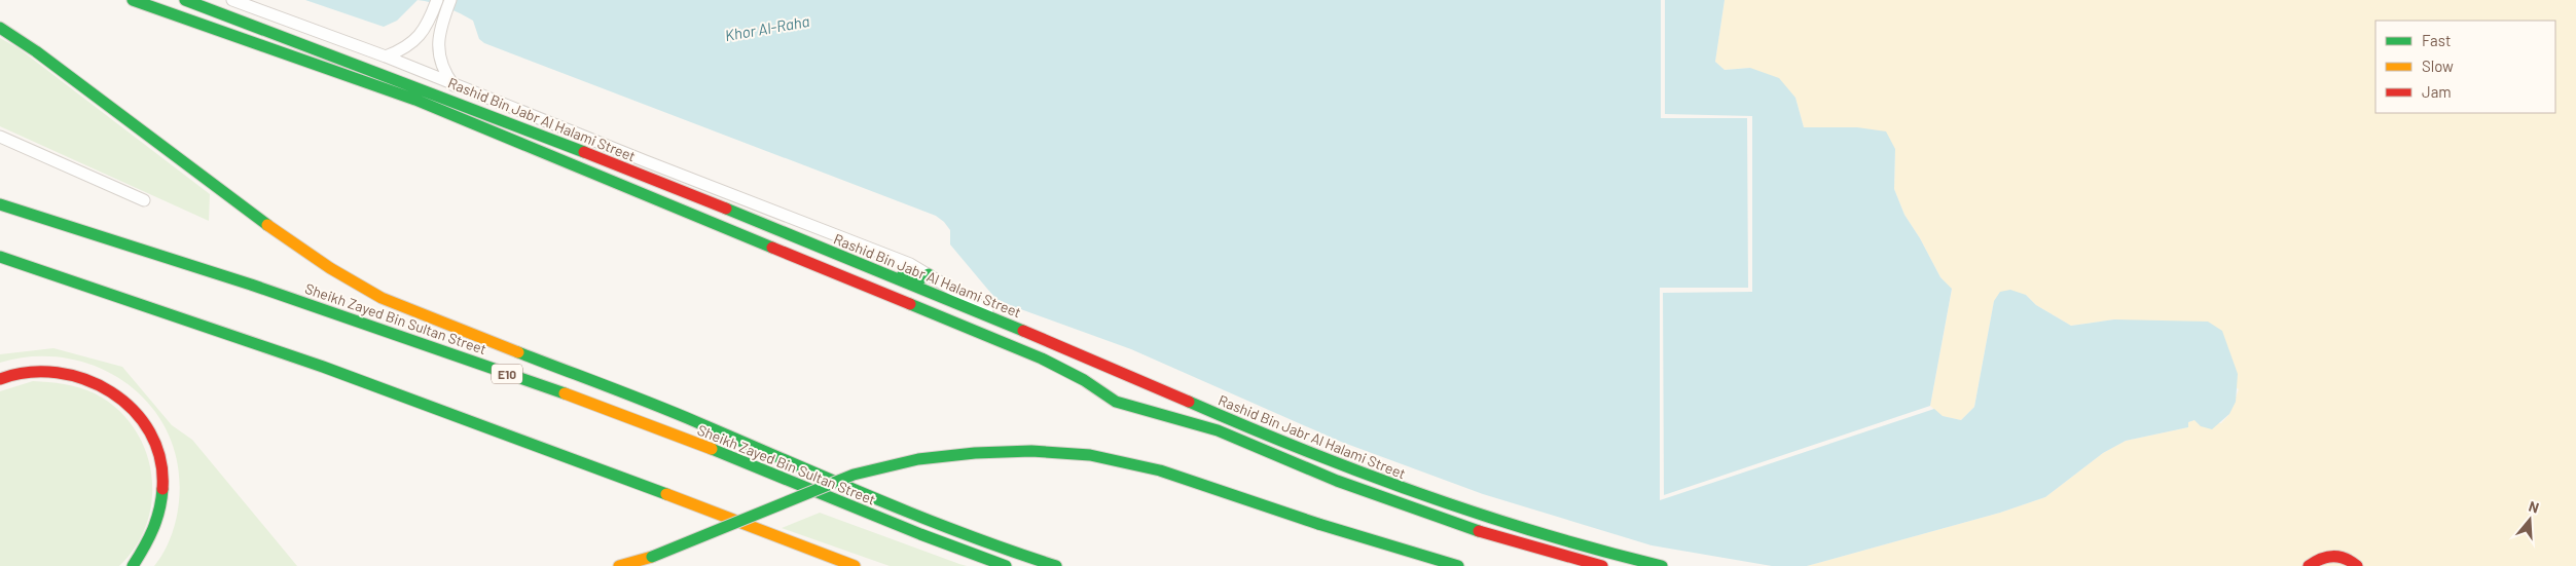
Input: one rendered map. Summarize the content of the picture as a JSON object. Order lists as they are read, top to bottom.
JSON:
{
  "streets": {
    "main road": ["Rashid Bin Jabr Al Halami Street", "Sheikh Zayed Bin Sultan Street", "E10"]
  },
  "water": ["Khor Al-Raha"],
  "legend": ["Fast", "Slow", "Jam"],
  "north": "top"
}
